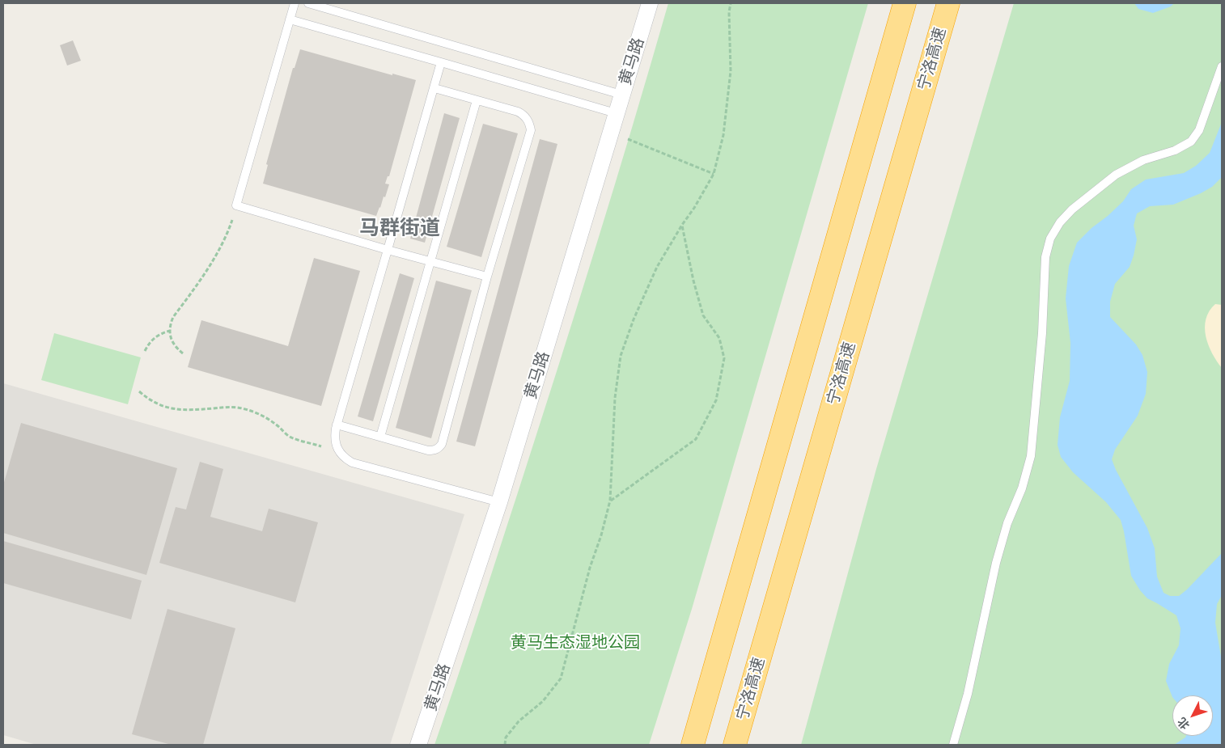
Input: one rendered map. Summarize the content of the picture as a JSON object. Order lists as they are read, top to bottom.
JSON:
{
  "streets": {
    "highway": ["宁洛高速"],
    "street": ["黄马路"]
  },
  "districts": ["马群街道"],
  "parks": ["黄马生态湿地公园"],
  "north": "bottom left"
}
